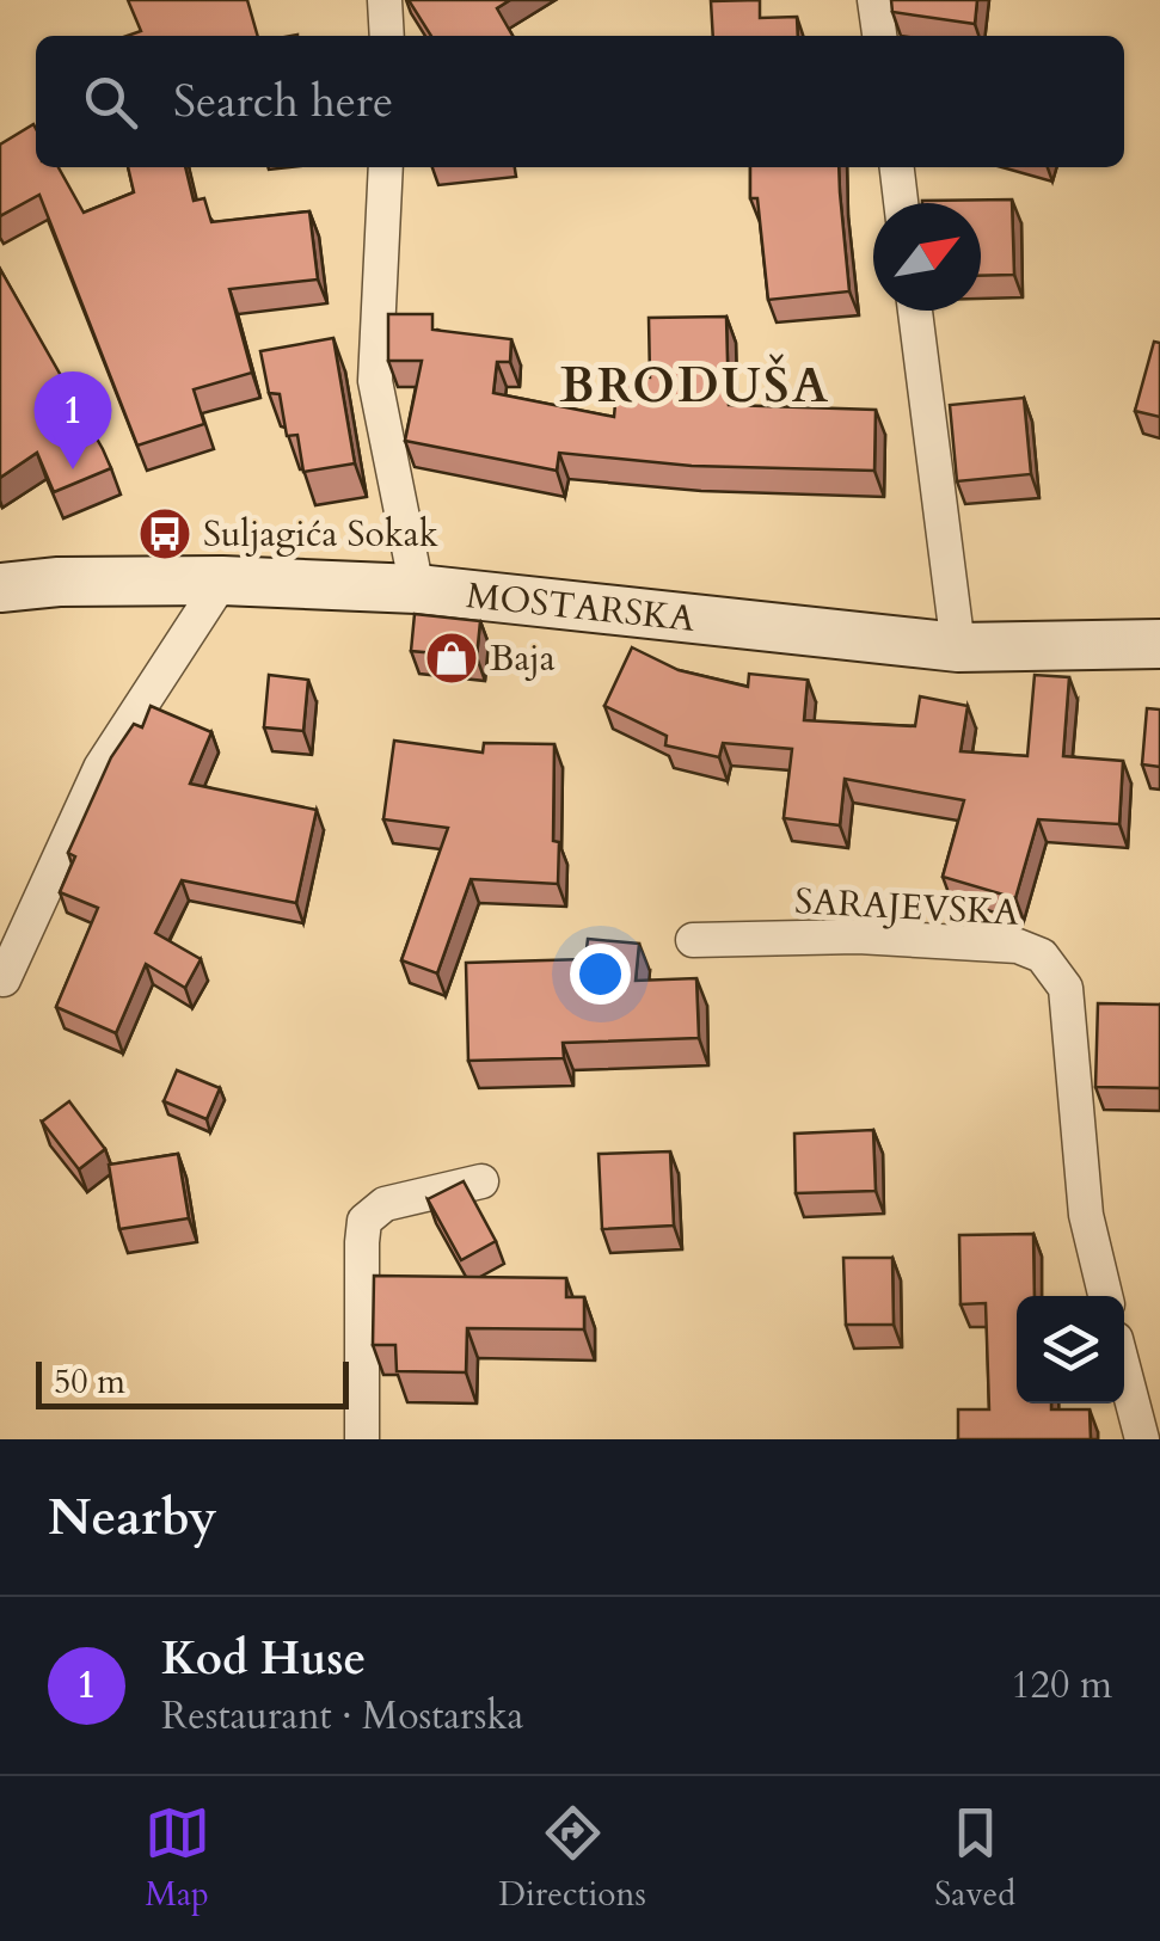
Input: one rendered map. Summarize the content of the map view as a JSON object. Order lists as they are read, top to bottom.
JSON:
{
  "streets": {
    "main road": ["MOSTARSKA"],
    "street": ["SARAJEVSKA"]
  },
  "districts": ["BRODUŠA"],
  "places": {
    "bus stop": ["Suljagića Sokak"],
    "shop": ["Baja"]
  },
  "scale_bar": "50 m",
  "north": "top right",
  "page": {
    "search": "Search here",
    "pins": "1",
    "scale": "50 m",
    "heading": "Nearby",
    "list": [
      {
        "mark": "1",
        "name": "Kod Huse",
        "note": "Restaurant · Mostarska",
        "value": "120 m"
      }
    ],
    "nav": ["Map", "Directions", "Saved"]
  }
}
